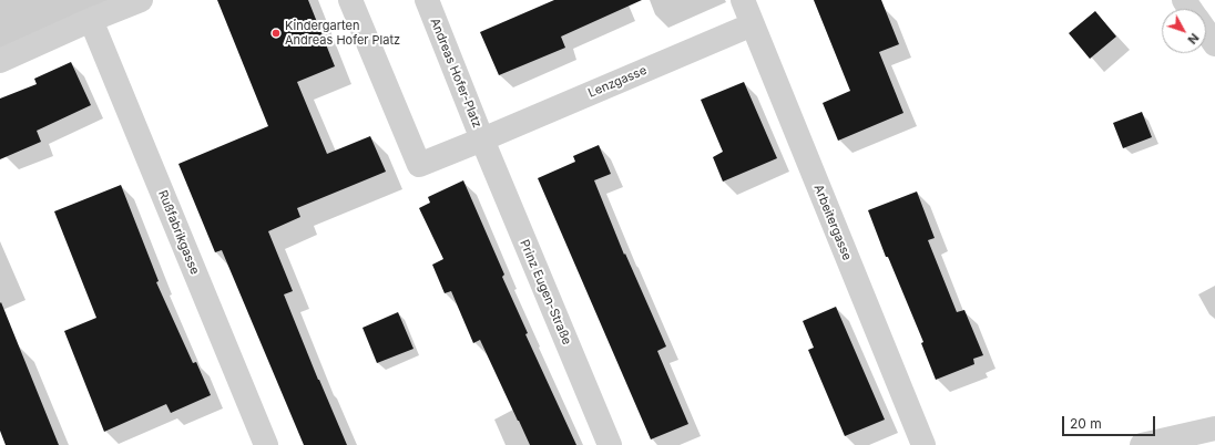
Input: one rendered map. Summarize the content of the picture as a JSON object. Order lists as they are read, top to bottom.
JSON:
{
  "streets": {
    "street": [
      "Andreas Hofer-Platz",
      "Lenzgasse",
      "Arbeitergasse",
      "Rußfabrikgasse",
      "Prinz Eugen-Straße"
    ]
  },
  "crossings": [
    ["Andreas Hofer-Platz", "Lenzgasse"],
    ["Andreas Hofer-Platz", "Prinz Eugen-Straße"],
    ["Lenzgasse", "Arbeitergasse"],
    ["Lenzgasse", "Prinz Eugen-Straße"]
  ],
  "places": ["Kindergarten Andreas Hofer Platz"],
  "scale_bar": "20 m",
  "north": "bottom right"
}
